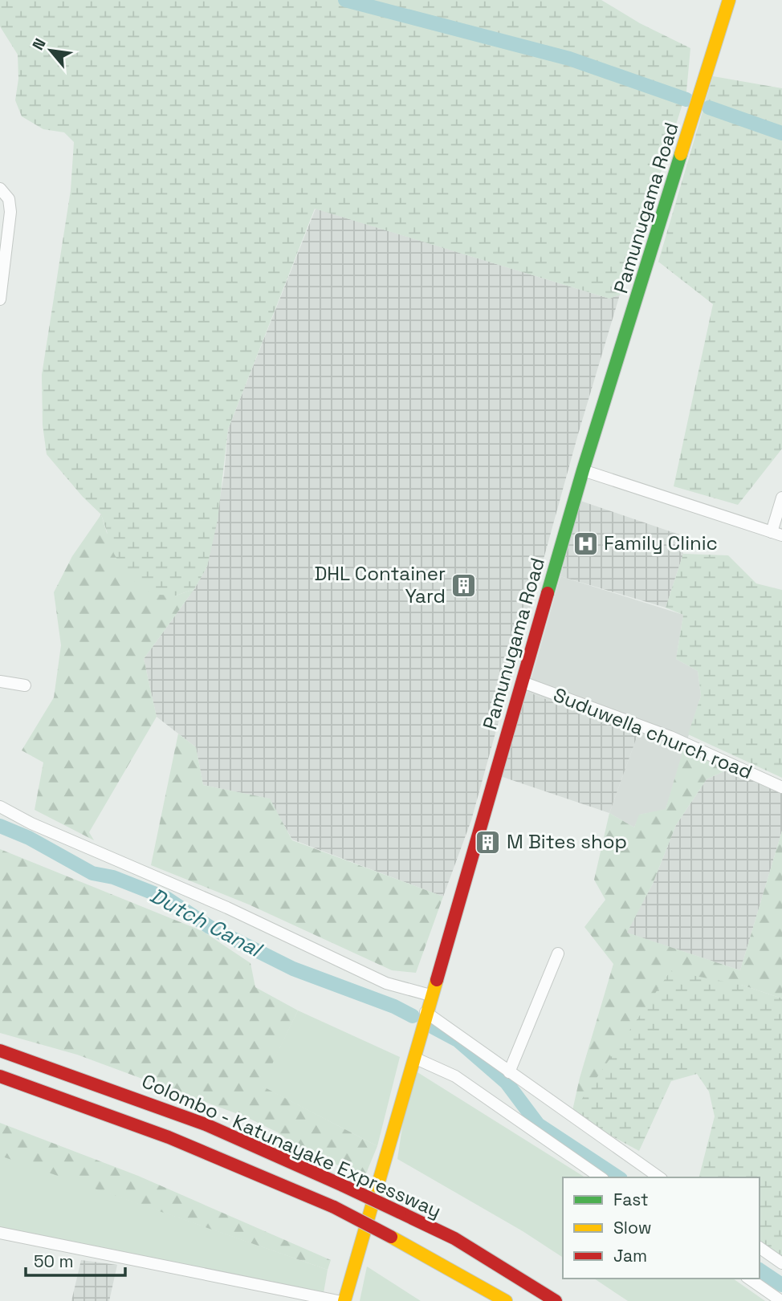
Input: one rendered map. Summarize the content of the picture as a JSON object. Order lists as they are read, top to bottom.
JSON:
{
  "streets": {
    "main road": ["Pamunugama Road", "Colombo - Katunayake Expressway"],
    "street": ["Suduwella church road"]
  },
  "crossings": [
    ["Pamunugama Road", "Suduwella church road"]
  ],
  "water": ["Dutch Canal"],
  "places": {
    "hospital": ["Family Clinic"],
    "building": ["DHL Container Yard", "M Bites shop"]
  },
  "legend": ["Fast", "Slow", "Jam"],
  "scale_bar": "50 m",
  "north": "top left"
}
